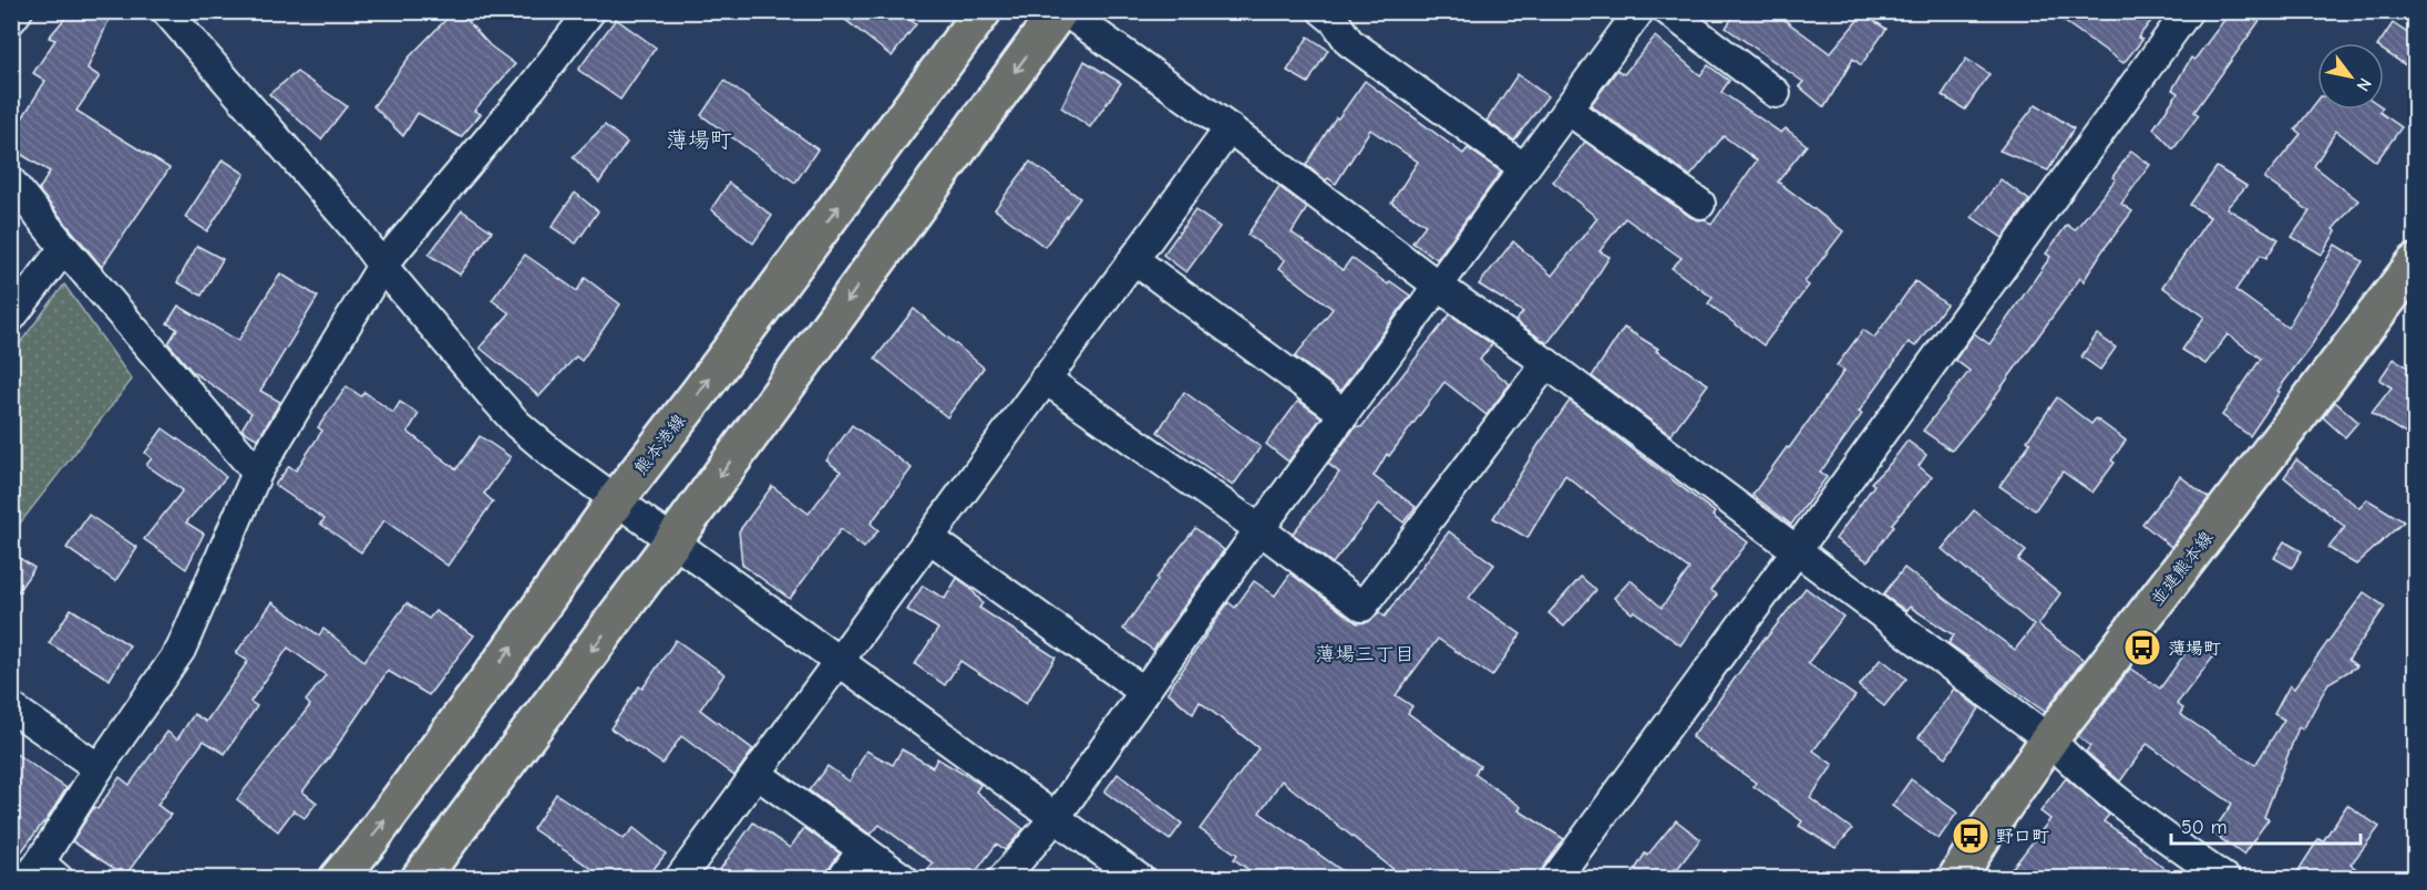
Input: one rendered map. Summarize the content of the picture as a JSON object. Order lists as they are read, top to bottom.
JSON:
{
  "streets": {
    "main road": ["熊本港線", "並建熊本線"]
  },
  "districts": ["薄場町", "薄場三丁目"],
  "places": {
    "bus stop": ["薄場町", "野口町"]
  },
  "scale_bar": "50 m",
  "north": "bottom right"
}
